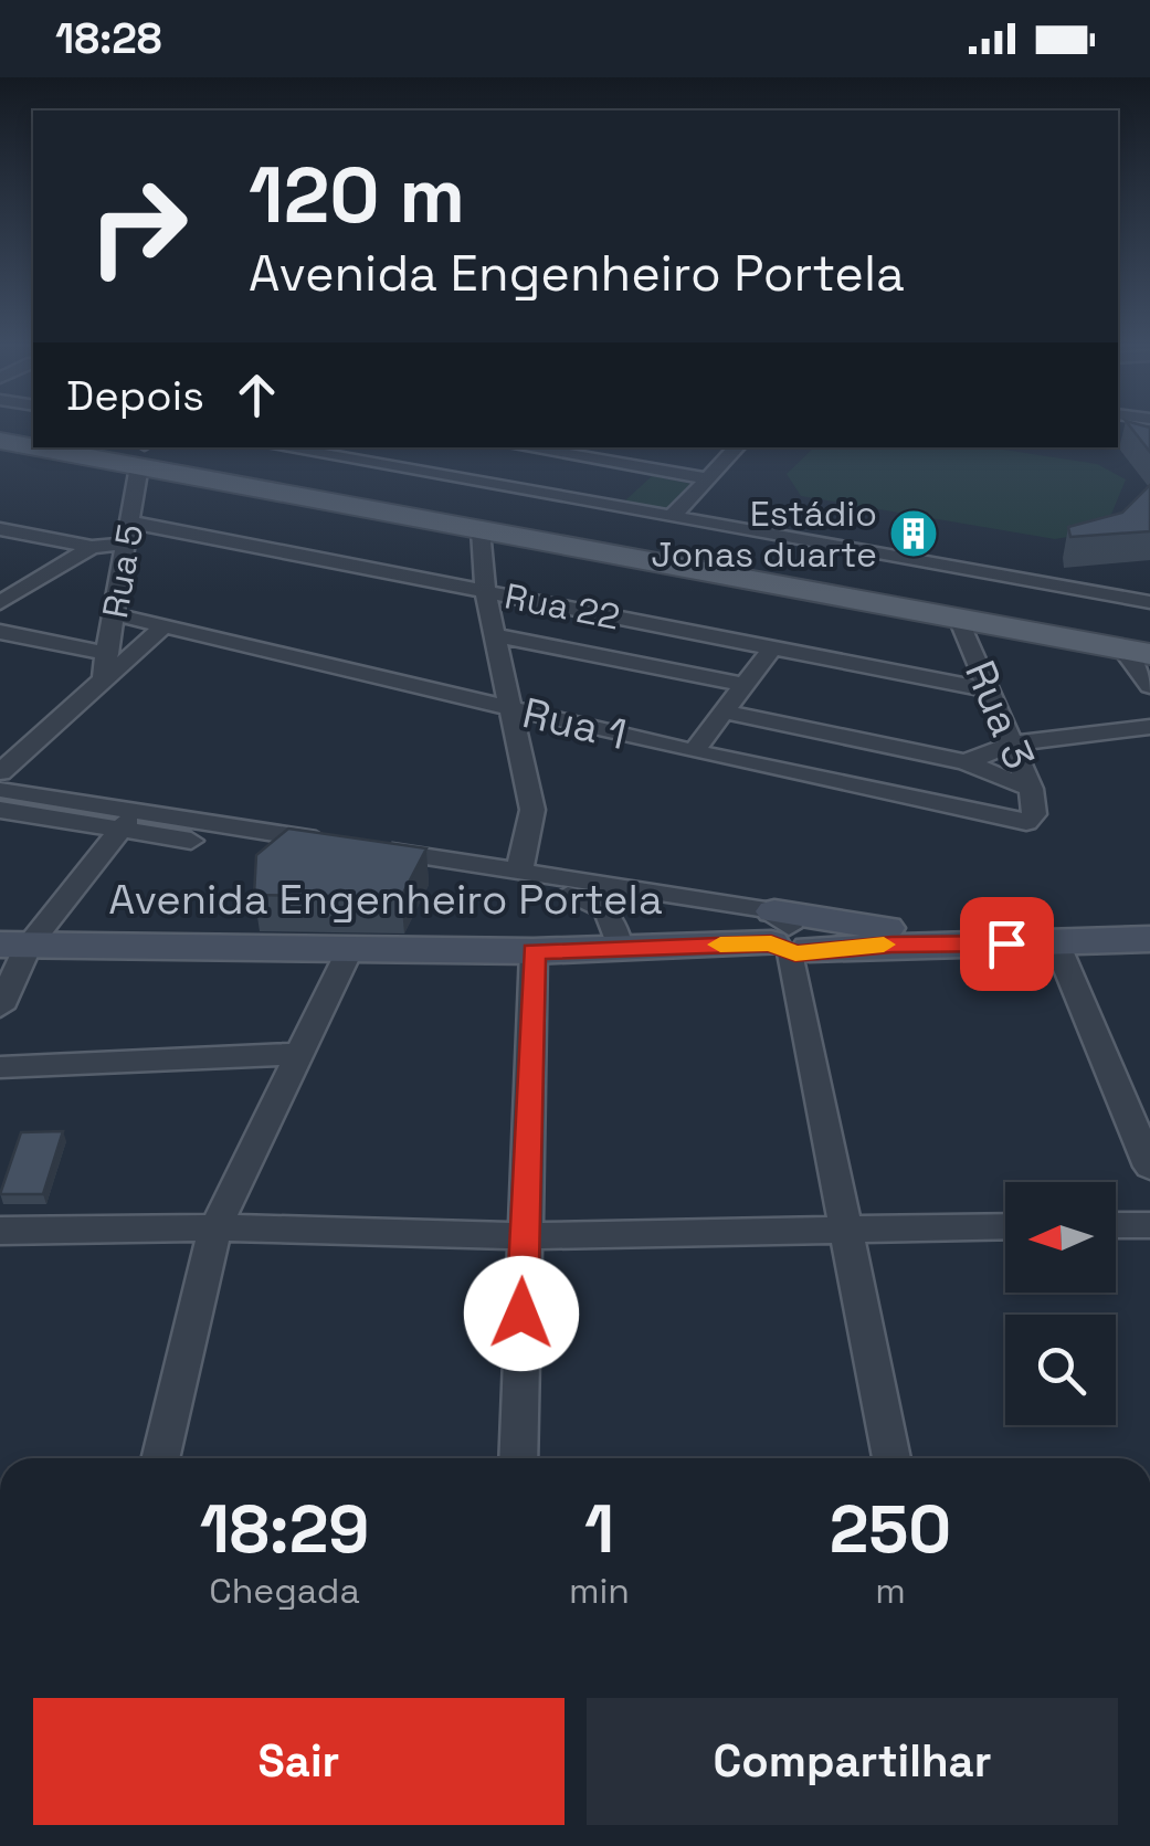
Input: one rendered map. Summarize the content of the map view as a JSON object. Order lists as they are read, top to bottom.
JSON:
{
  "streets": {
    "street": [
      "Rua 5",
      "Rua 22",
      "Rua 3",
      "Rua 1",
      "Avenida Engenheiro Portela"
    ]
  },
  "crossings": [
    ["Rua 5", "Rua 22"],
    ["Rua 5", "Rua 1"],
    ["Rua 22", "Rua 3"],
    ["Rua 3", "Rua 1"]
  ],
  "places": {
    "building": ["Estádio Jonas duarte"]
  },
  "north": "left",
  "page": {
    "status": "18:28",
    "turn": ["120 m", "Avenida Engenheiro Portela"],
    "then": "Depois",
    "eta": [
      "18:29",
      "Chegada",
      "1",
      "min",
      "250",
      "m"
    ],
    "buttons": ["Sair", "Compartilhar"]
  }
}
